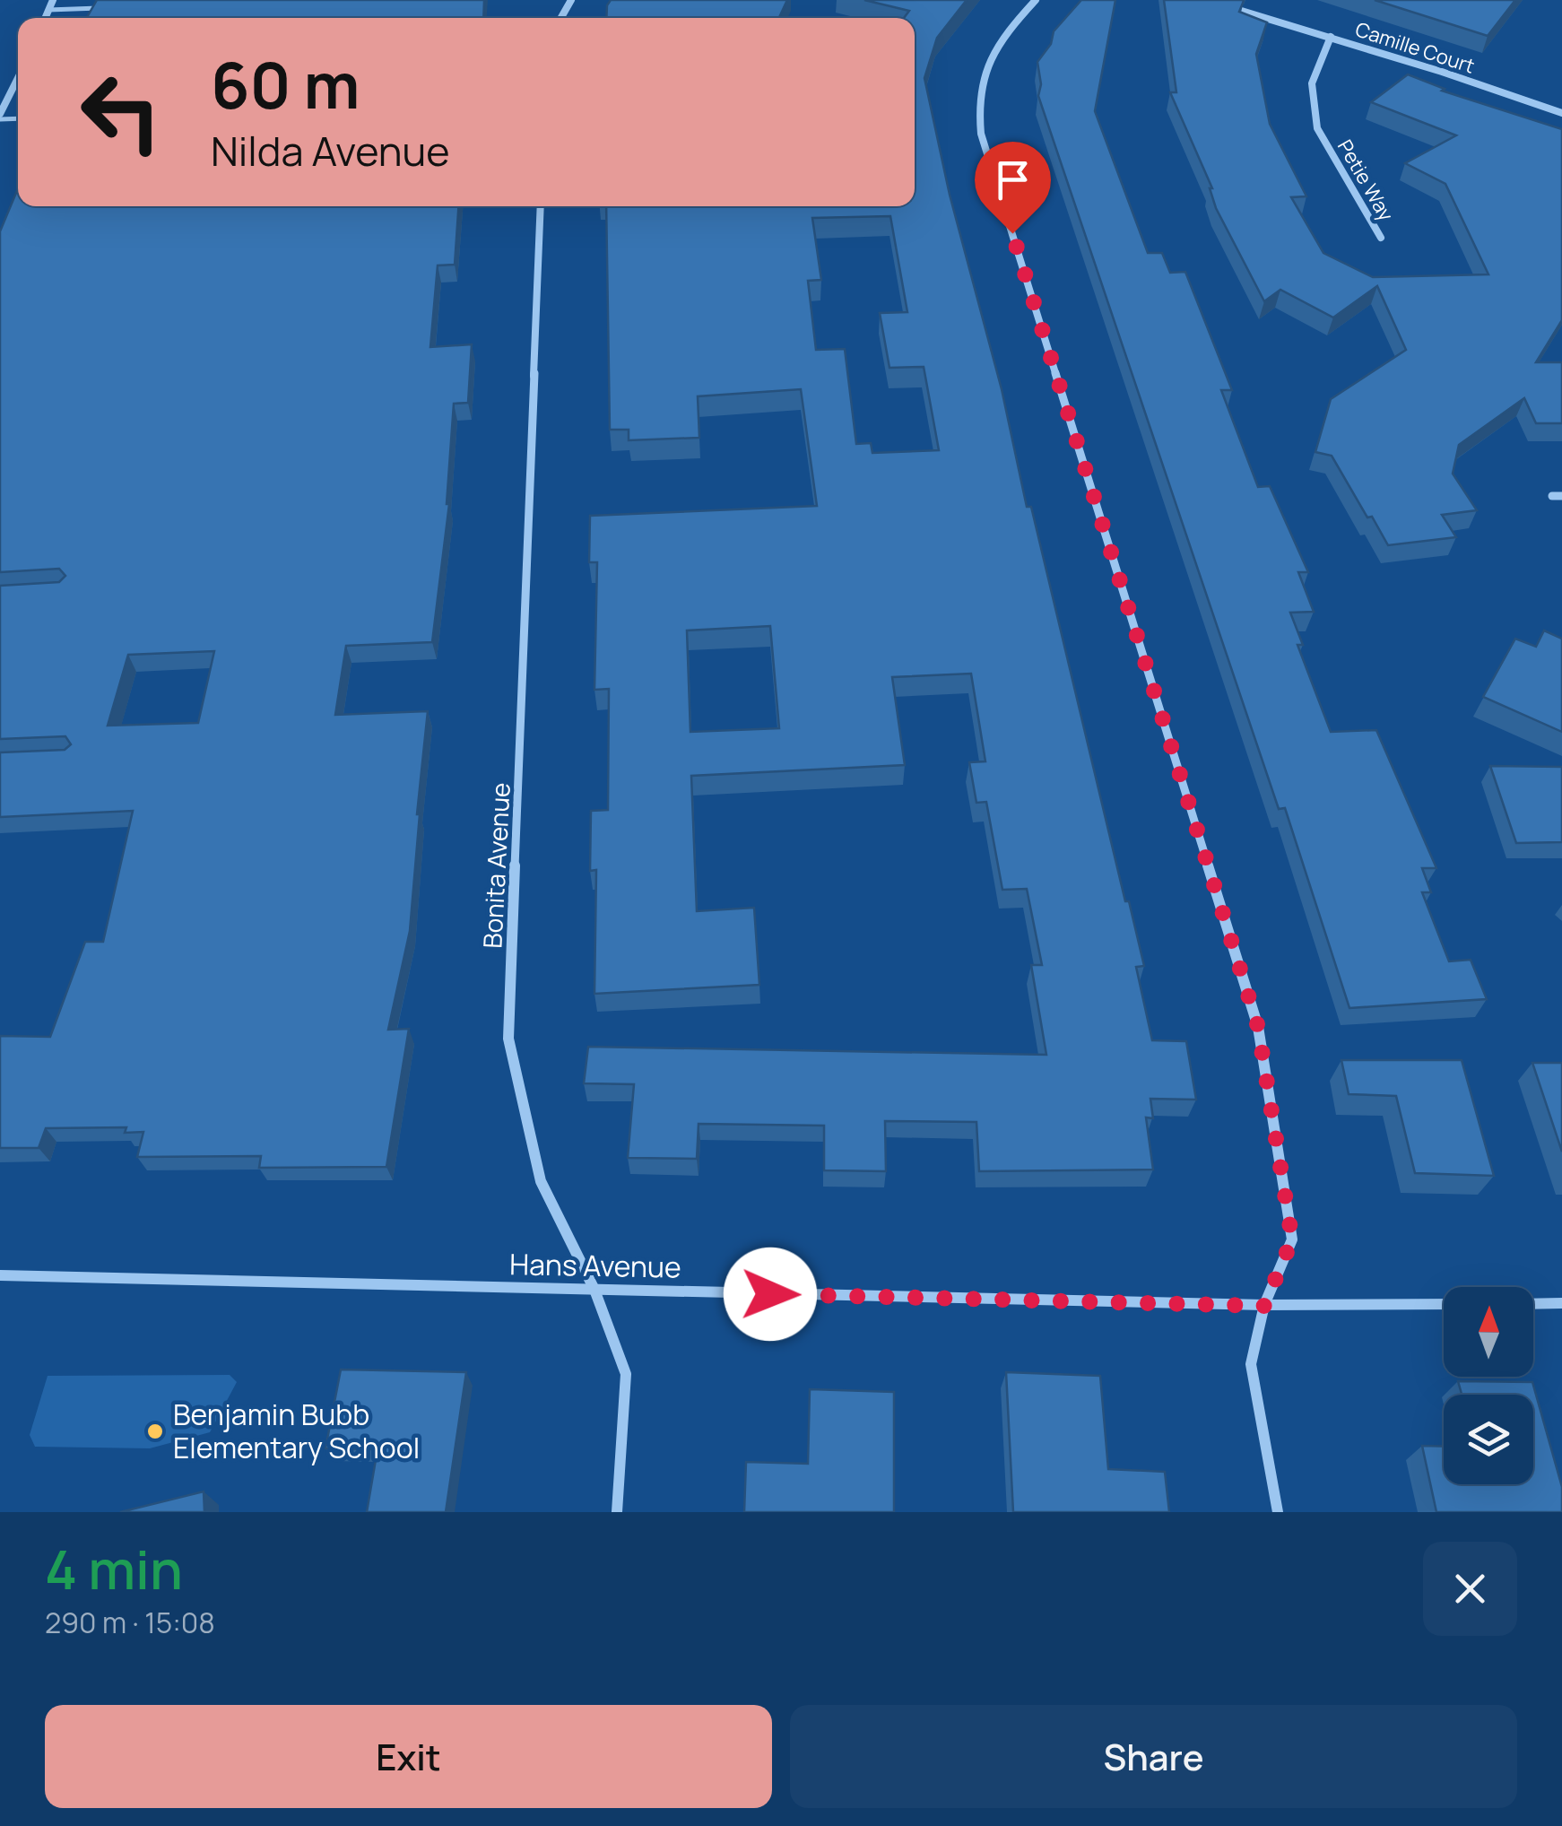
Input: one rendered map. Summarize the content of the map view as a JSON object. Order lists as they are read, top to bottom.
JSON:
{
  "streets": {
    "street": [
      "Camille Court",
      "Petie Way",
      "Bonita Avenue",
      "Hans Avenue"
    ]
  },
  "crossings": [
    ["Camille Court", "Petie Way"],
    ["Bonita Avenue", "Hans Avenue"]
  ],
  "places": ["Benjamin Bubb Elementary School"],
  "north": "top",
  "page": {
    "turn": ["60 m", "Nilda Avenue"],
    "heading": ["4 min", "290 m · 15:08"],
    "buttons": ["Exit", "Share"]
  }
}
